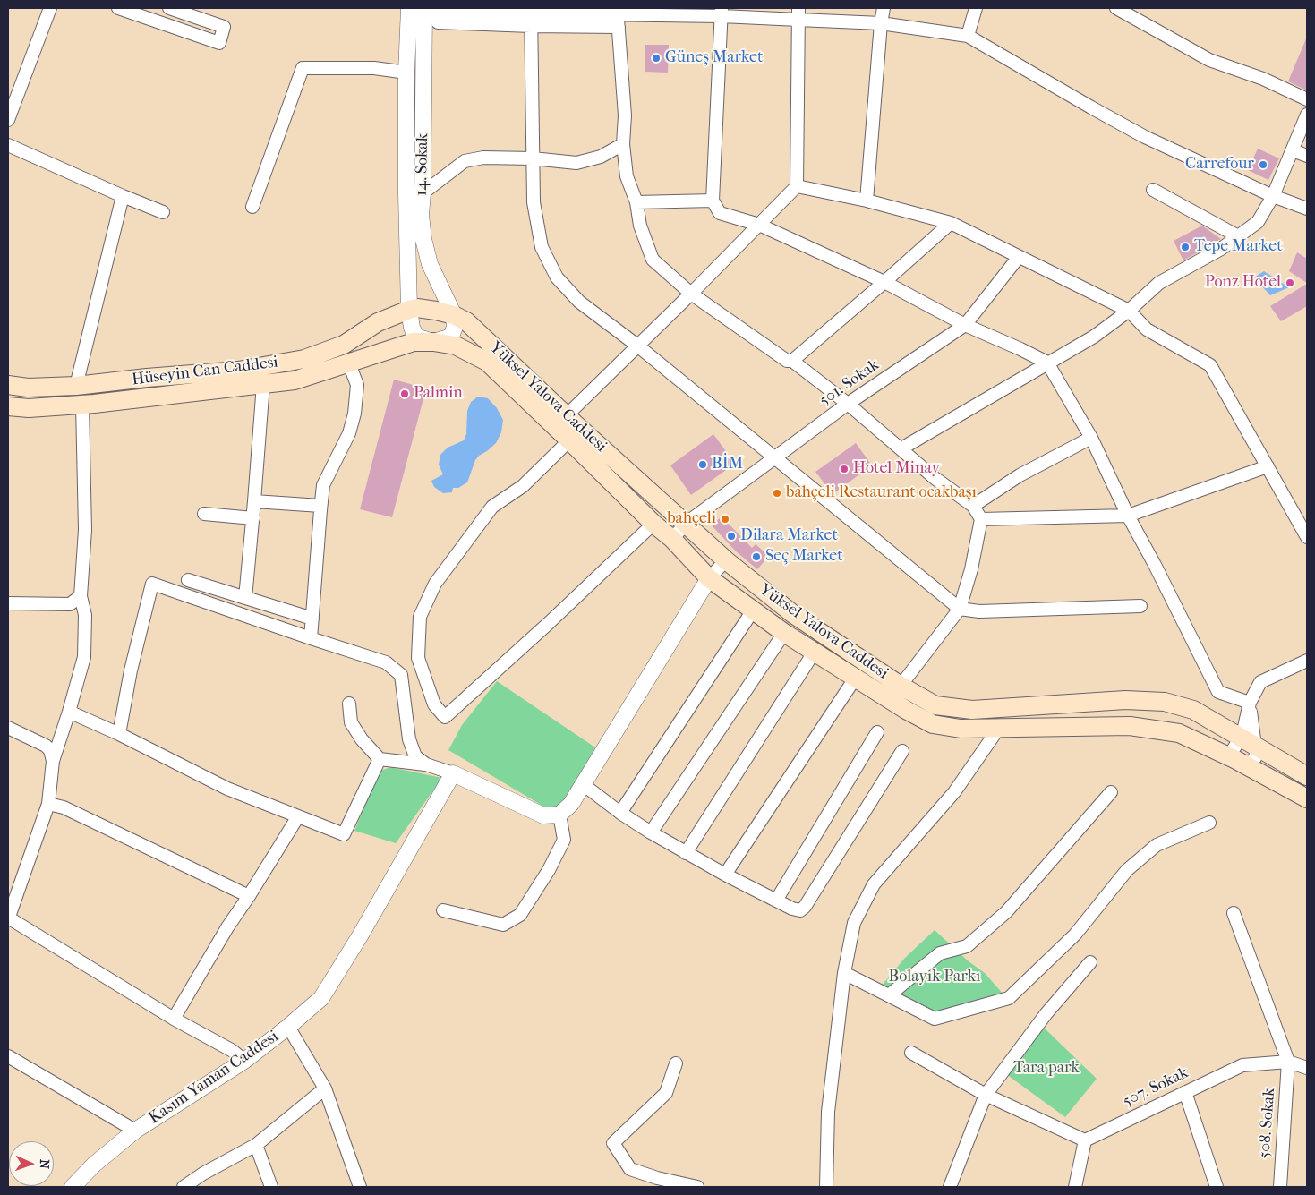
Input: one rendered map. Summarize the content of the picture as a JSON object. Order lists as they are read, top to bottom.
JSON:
{
  "streets": {
    "main road": ["Hüseyin Can Caddesi", "Yüksel Yalova Caddesi"],
    "street": [
      "14. Sokak",
      "501. Sokak",
      "Kasım Yaman Caddesi",
      "507. Sokak",
      "508. Sokak"
    ]
  },
  "crossings": [
    ["14. Sokak", "Hüseyin Can Caddesi"],
    ["14. Sokak", "Yüksel Yalova Caddesi"],
    ["Hüseyin Can Caddesi", "Yüksel Yalova Caddesi"],
    ["501. Sokak", "Yüksel Yalova Caddesi"],
    ["507. Sokak", "508. Sokak"]
  ],
  "parks": ["Bolayık Parkı", "Tara park"],
  "places": [
    "Güneş Market",
    "Carrefour",
    "Tepe Market",
    "Ponz Hotel",
    "Palmin",
    "BİM",
    "Hotel Minay",
    "bahçeli Restaurant ocakbaşı",
    "bahçeli",
    "Dilara Market",
    "Seç Market"
  ],
  "north": "right"
}
